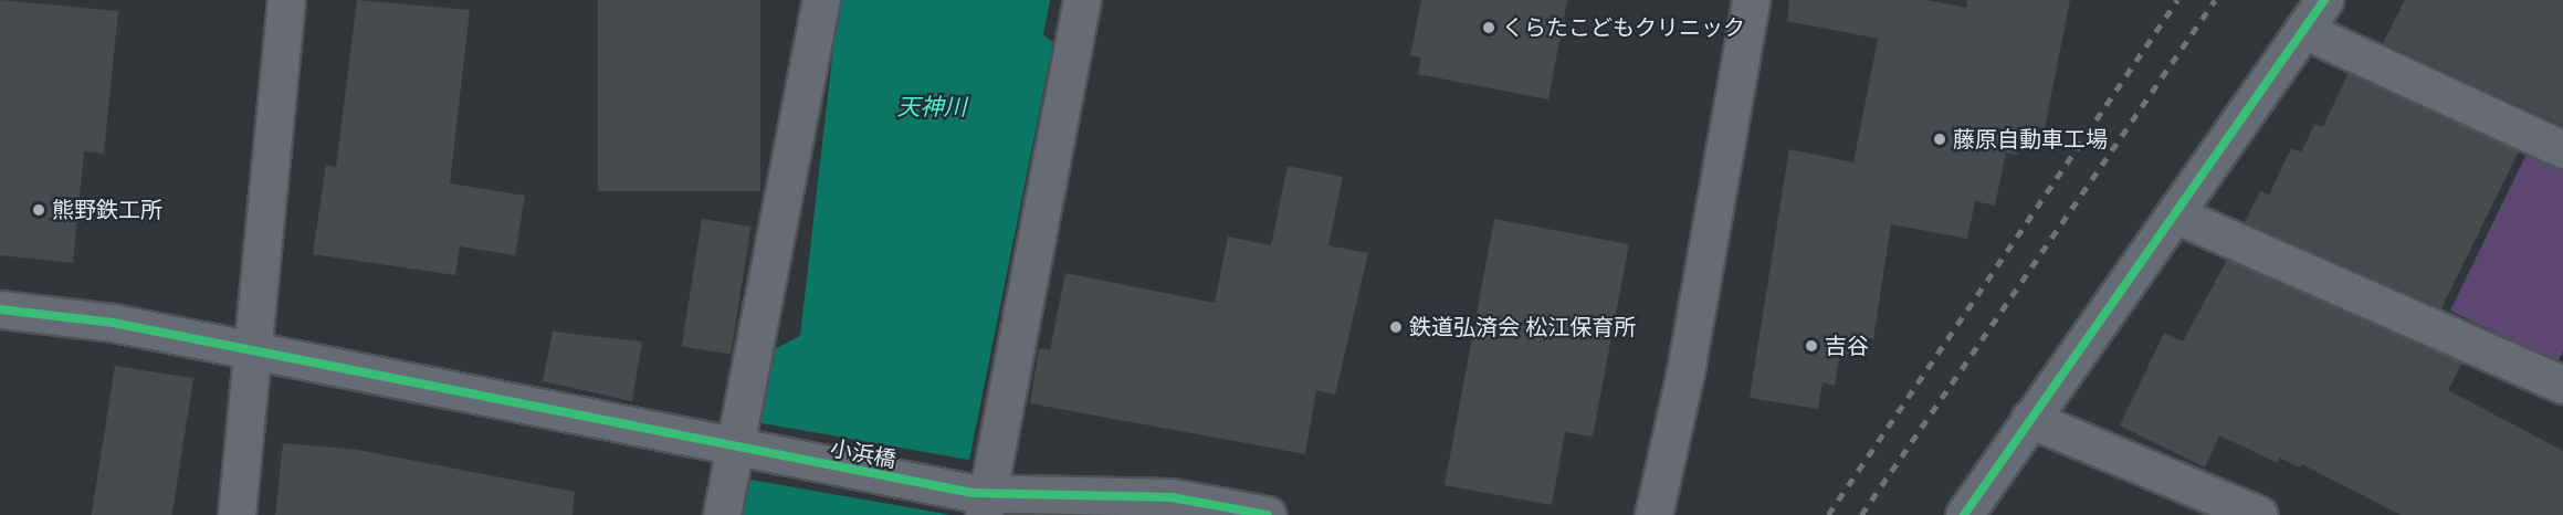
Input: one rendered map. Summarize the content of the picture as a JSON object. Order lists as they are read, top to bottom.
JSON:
{
  "streets": {
    "street": ["小浜橋"]
  },
  "water": ["天神川"],
  "places": [
    "くらたこどもクリニック",
    "藤原自動車工場",
    "熊野鉄工所",
    "鉄道弘済会 松江保育所",
    "吉谷"
  ]
}
